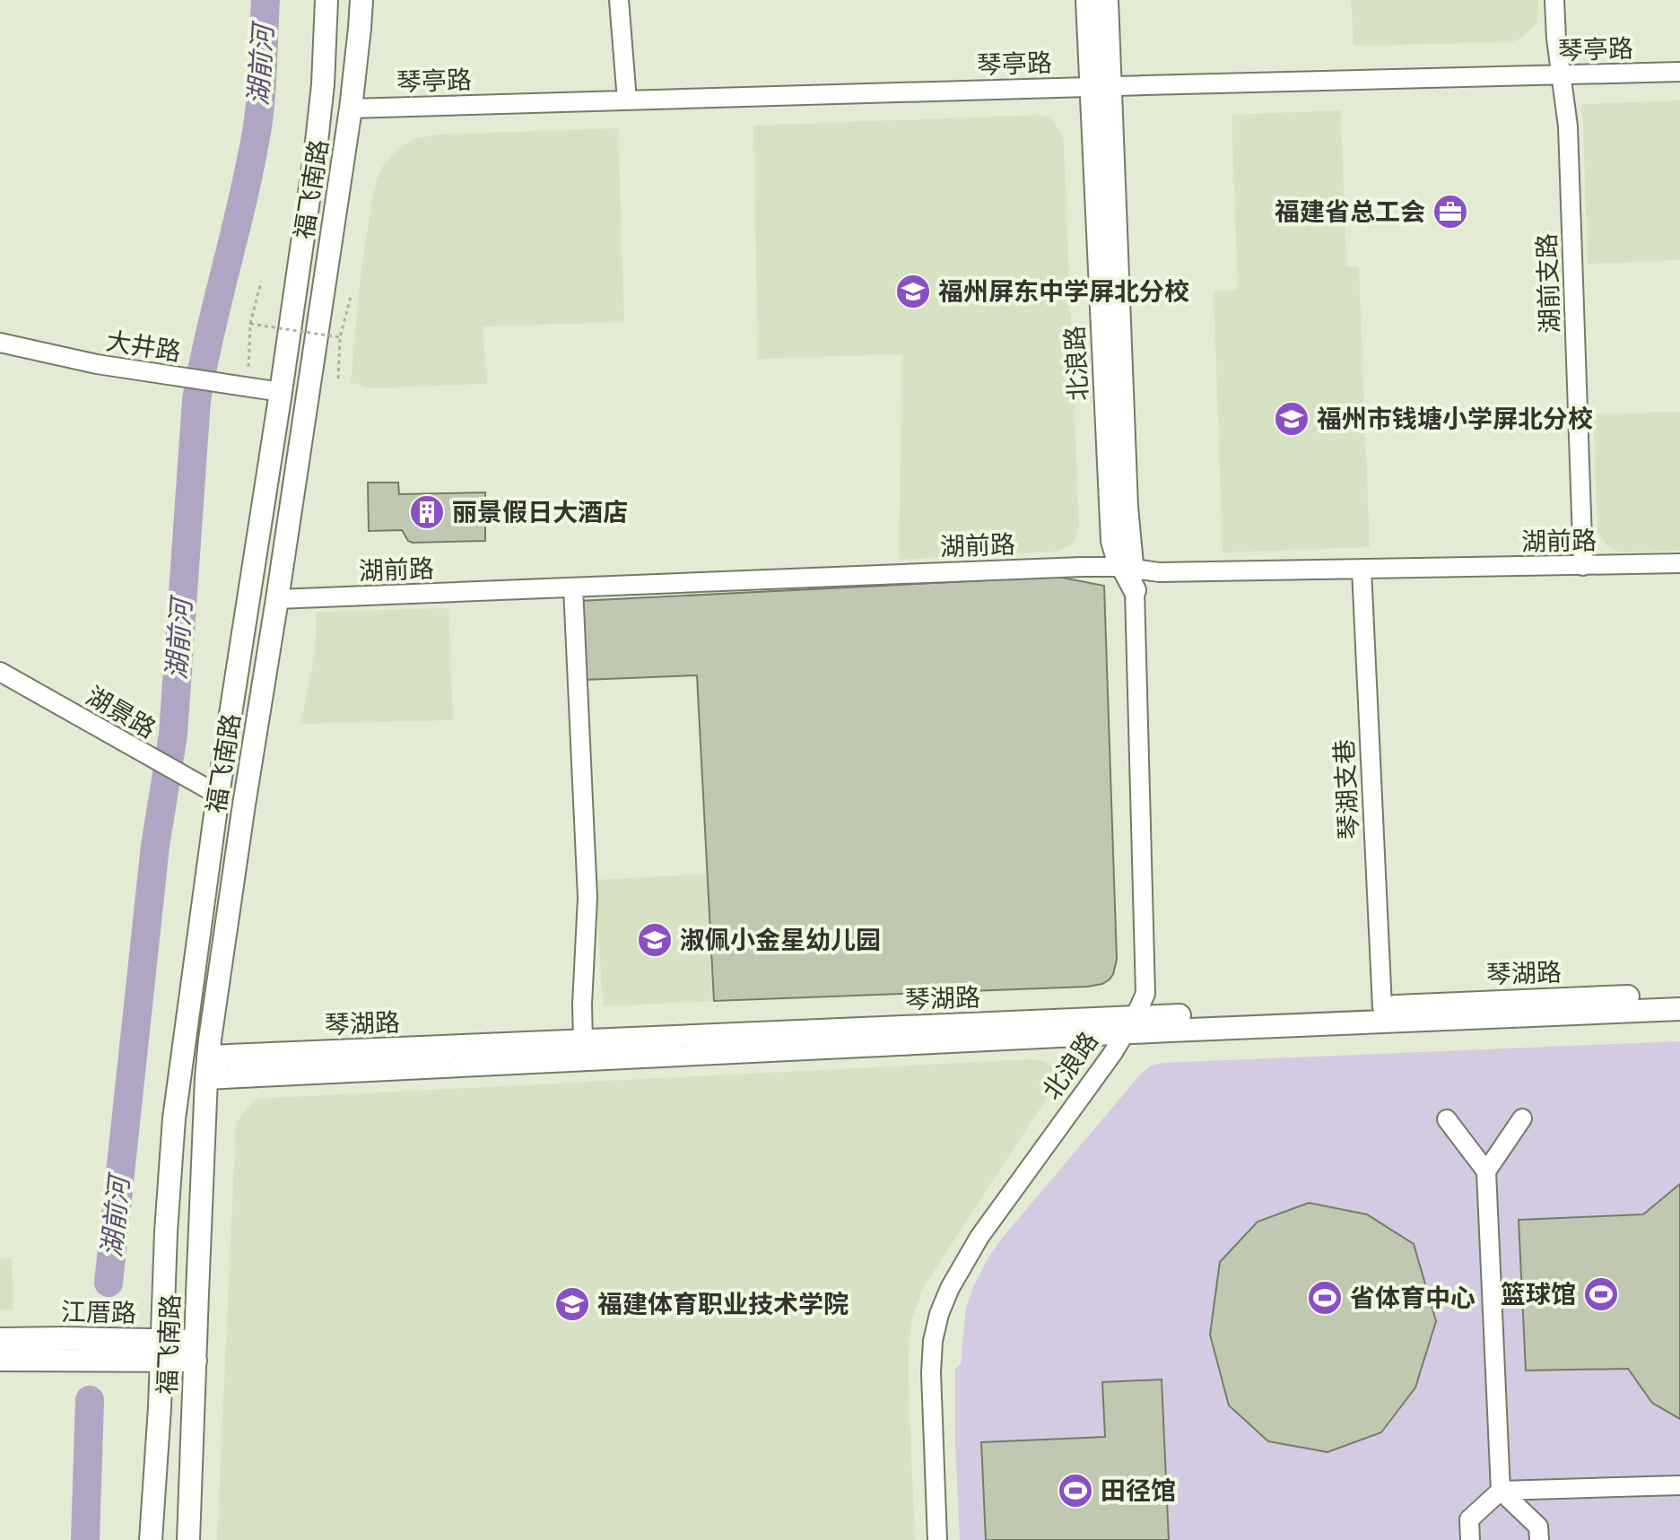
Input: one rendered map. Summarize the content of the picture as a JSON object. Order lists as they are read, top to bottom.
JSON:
{
  "streets": {
    "main road": [
      "福飞南路",
      "北浪路",
      "琴湖路",
      "江厝路"
    ],
    "street": [
      "琴亭路",
      "湖前支路",
      "大井路",
      "湖前路",
      "湖景路",
      "琴湖支巷"
    ]
  },
  "crossings": [
    ["琴亭路", "福飞南路"],
    ["琴亭路", "湖前支路"],
    ["琴亭路", "北浪路"],
    ["福飞南路", "大井路"],
    ["福飞南路", "湖前路"],
    ["福飞南路", "湖景路"],
    ["福飞南路", "琴湖路"],
    ["福飞南路", "江厝路"],
    ["湖前支路", "湖前路"],
    ["北浪路", "湖前路"],
    ["北浪路", "琴湖路"],
    ["湖前路", "琴湖支巷"],
    ["琴湖支巷", "琴湖路"]
  ],
  "water": ["湖前河"],
  "places": {
    "office": ["福建省总工会"],
    "school or university": [
      "福州屏东中学屏北分校",
      "福州市钱塘小学屏北分校",
      "淑佩小金星幼儿园",
      "福建体育职业技术学院"
    ],
    "building": ["丽景假日大酒店"],
    "sports": ["篮球馆", "省体育中心", "田径馆"]
  }
}
